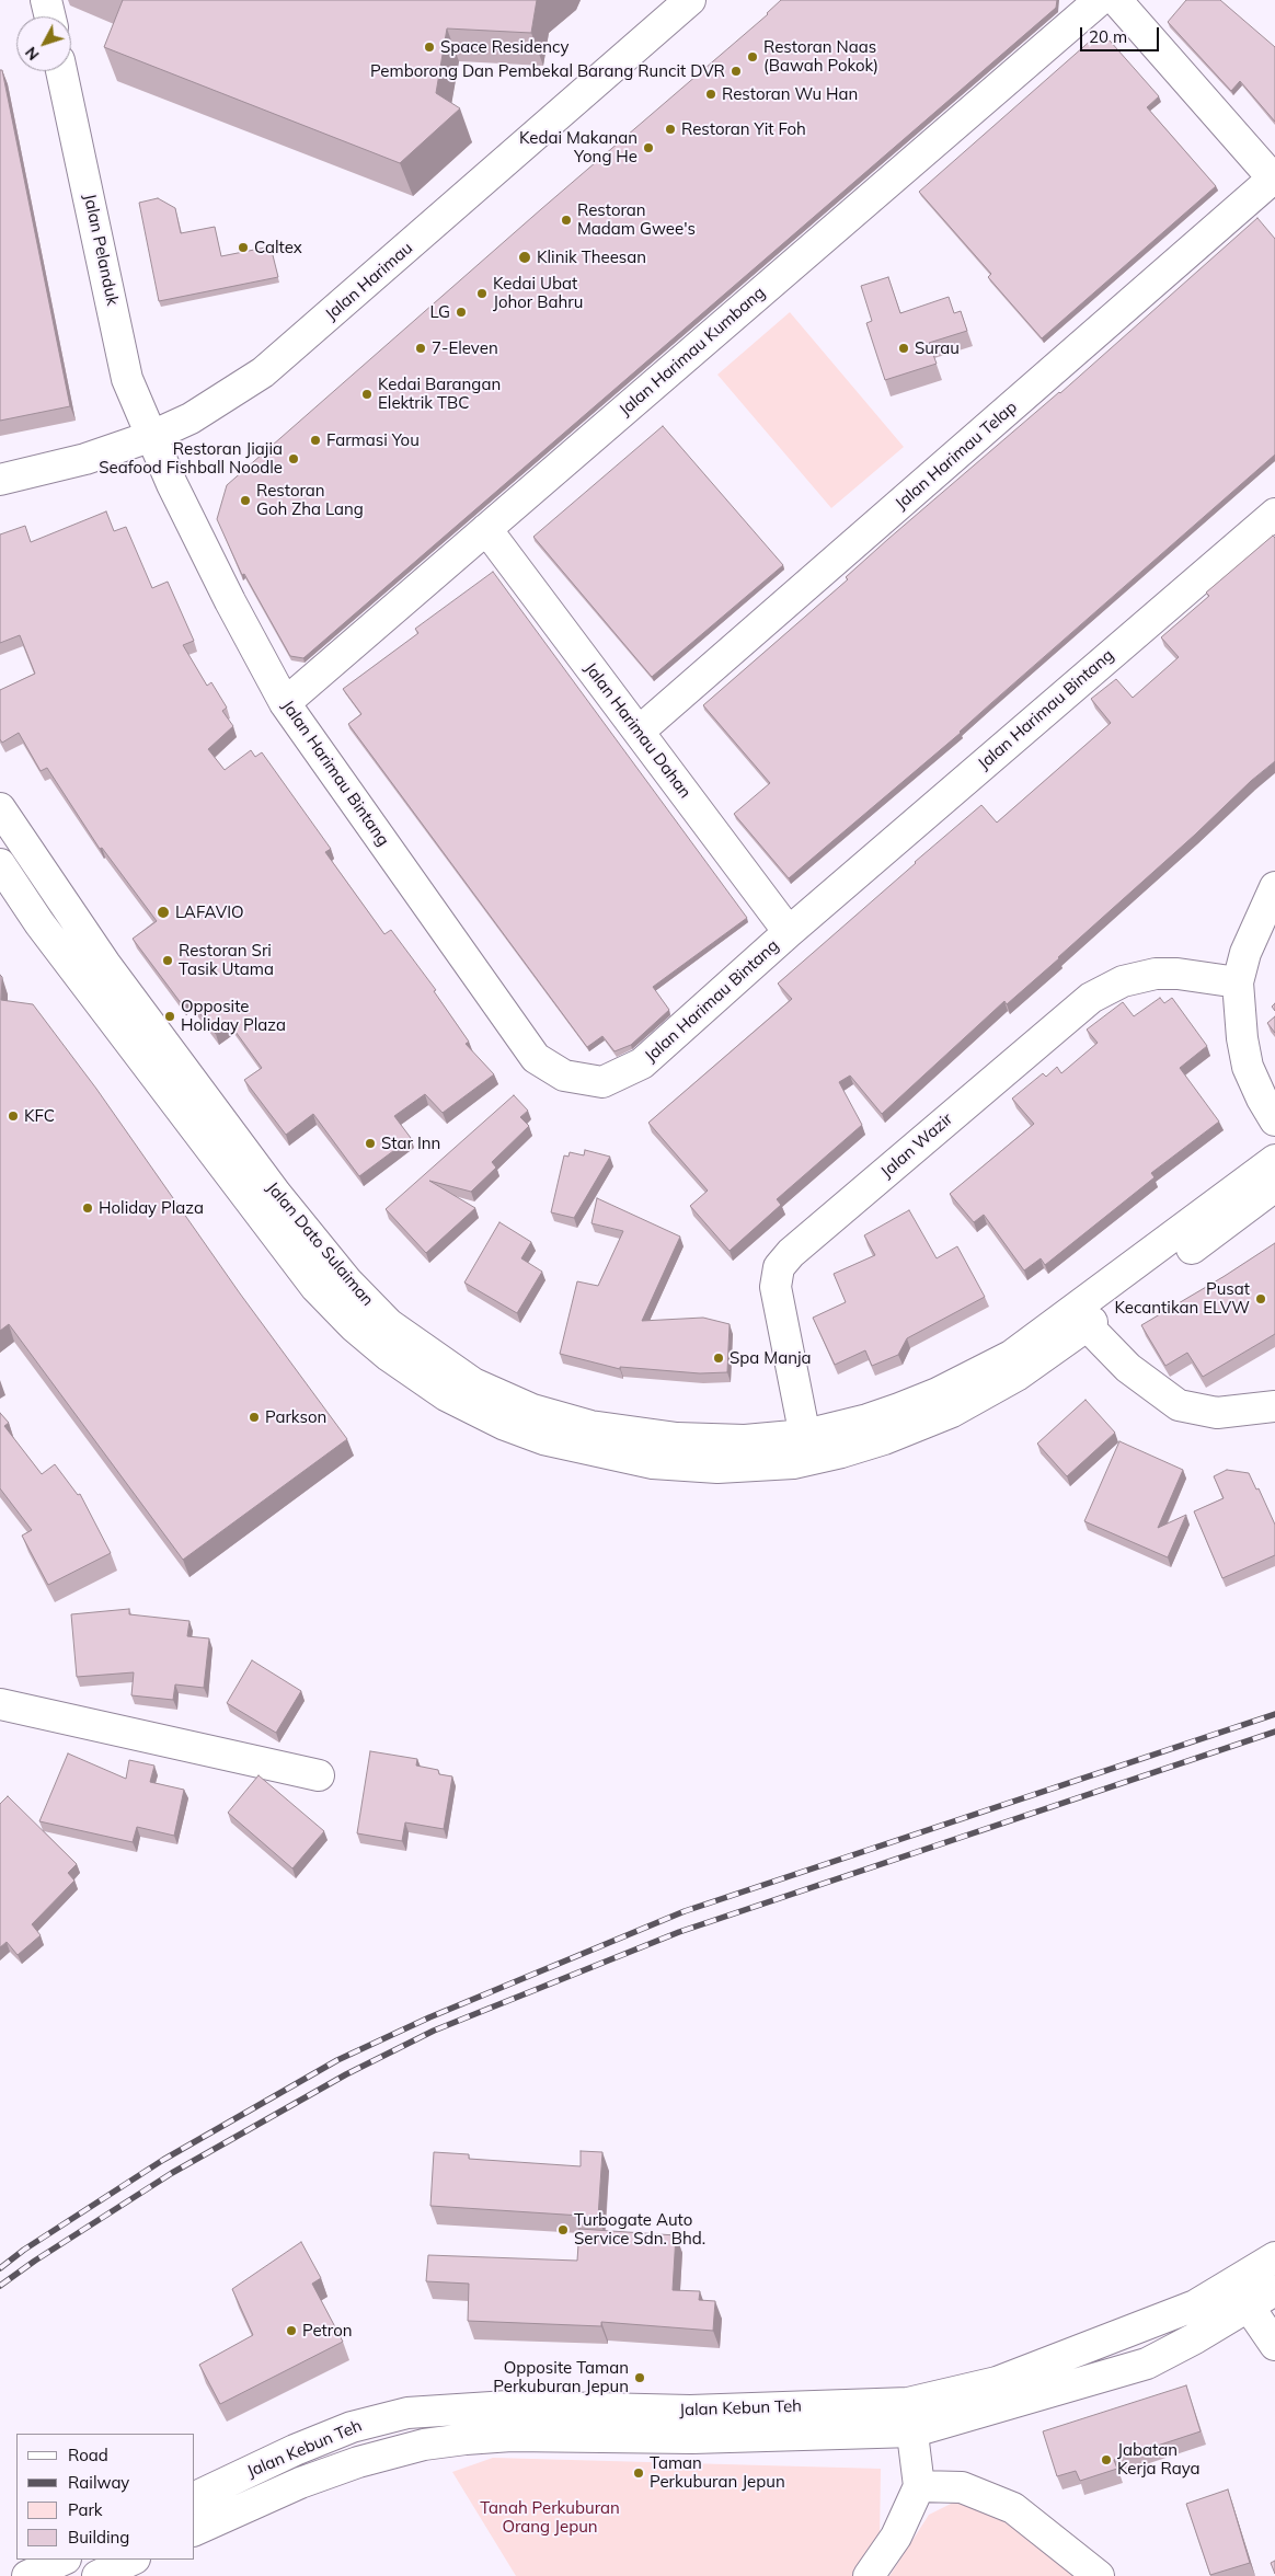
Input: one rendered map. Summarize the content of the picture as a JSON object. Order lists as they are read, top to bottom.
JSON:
{
  "streets": {
    "street": [
      "Jalan Pelanduk",
      "Jalan Harimau",
      "Jalan Harimau Kumbang",
      "Jalan Harimau Telap",
      "Jalan Harimau Bintang",
      "Jalan Harimau Dahan",
      "Jalan Wazir",
      "Jalan Dato Sulaiman",
      "Jalan Kebun Teh"
    ]
  },
  "crossings": [
    ["Jalan Pelanduk", "Jalan Harimau"],
    ["Jalan Pelanduk", "Jalan Harimau Bintang"],
    ["Jalan Harimau", "Jalan Harimau Bintang"],
    ["Jalan Harimau Kumbang", "Jalan Harimau Bintang"],
    ["Jalan Harimau Kumbang", "Jalan Harimau Dahan"],
    ["Jalan Harimau Telap", "Jalan Harimau Dahan"],
    ["Jalan Harimau Bintang", "Jalan Harimau Dahan"],
    ["Jalan Wazir", "Jalan Dato Sulaiman"]
  ],
  "parks": ["Tanah Perkuburan Orang Jepun"],
  "places": [
    "Space Residency",
    "Restoran Naas (Bawah Pokok)",
    "Pemborong Dan Pembekal Barang Runcit DVR",
    "Restoran Wu Han",
    "Restoran Yit Foh",
    "Kedai Makanan Yong He",
    "Restoran Madam Gwee's",
    "Caltex",
    "Klinik Theesan",
    "Kedai Ubat Johor Bahru",
    "LG",
    "7-Eleven",
    "Surau",
    "Kedai Barangan Elektrik TBC",
    "Farmasi You",
    "Restoran Jiajia Seafood Fishball Noodle",
    "Restoran Goh Zha Lang",
    "LAFAVIO",
    "Restoran Sri Tasik Utama",
    "Opposite Holiday Plaza",
    "KFC",
    "Star Inn",
    "Holiday Plaza",
    "Pusat Kecantikan ELVW",
    "Spa Manja",
    "Parkson",
    "Turbogate Auto Service Sdn. Bhd.",
    "Petron",
    "Opposite Taman Perkuburan Jepun",
    "Jabatan Kerja Raya",
    "Taman Perkuburan Jepun"
  ],
  "legend": [
    "Road",
    "Railway",
    "Park",
    "Building"
  ],
  "scale_bar": "20 m",
  "north": "bottom left"
}
